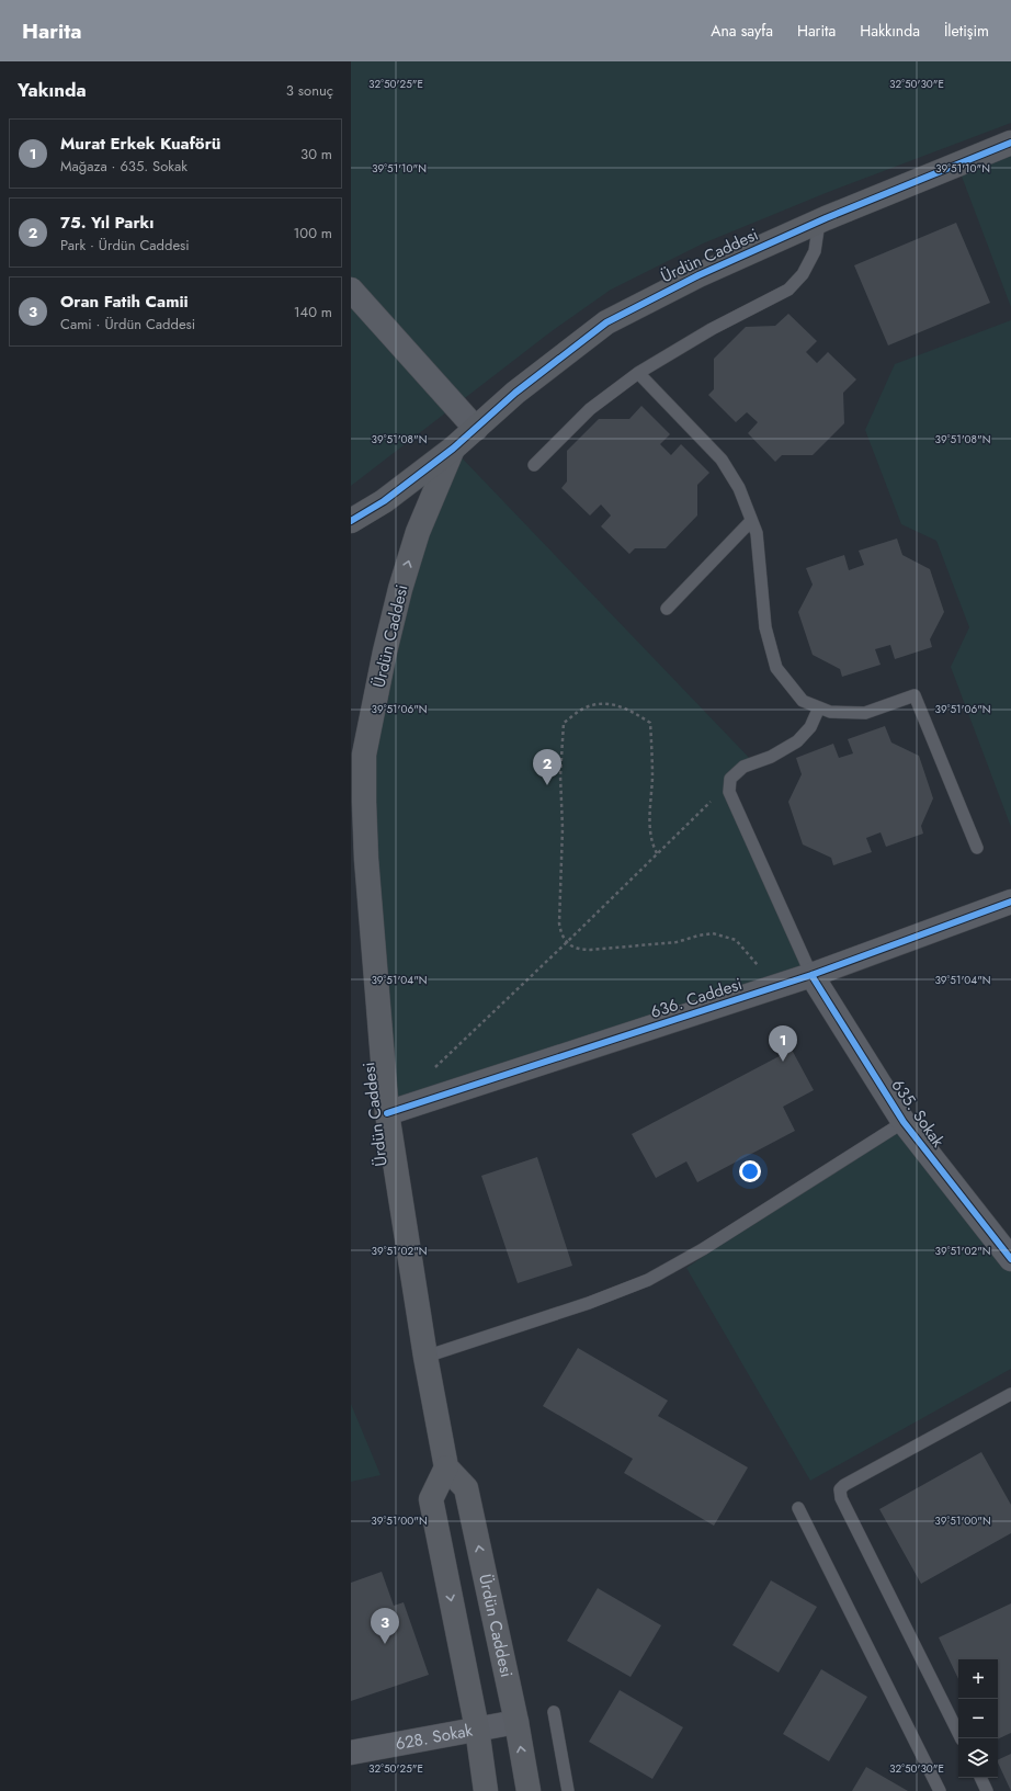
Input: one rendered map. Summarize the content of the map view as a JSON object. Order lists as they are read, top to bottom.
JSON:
{
  "streets": {
    "main road": ["Ürdün Caddesi"],
    "street": ["636. Caddesi", "635. Sokak", "628. Sokak"]
  },
  "crossings": [
    ["Ürdün Caddesi", "636. Caddesi"],
    ["Ürdün Caddesi", "628. Sokak"],
    ["636. Caddesi", "635. Sokak"]
  ],
  "page": {
    "header": "Harita",
    "nav": [
      "Ana sayfa",
      "Harita",
      "Hakkında",
      "İletişim"
    ],
    "heading": ["Yakında", "3 sonuç"],
    "list": [
      {
        "mark": "1",
        "name": "Murat Erkek Kuaförü",
        "note": "Mağaza · 635. Sokak",
        "value": "30 m"
      },
      {
        "mark": "2",
        "name": "75. Yıl Parkı",
        "note": "Park · Ürdün Caddesi",
        "value": "100 m"
      },
      {
        "mark": "3",
        "name": "Oran Fatih Camii",
        "note": "Cami · Ürdün Caddesi",
        "value": "140 m"
      }
    ],
    "pins": ["2", "1", "3"],
    "map_buttons": ["+", "−"]
  },
  "coordinates": [
    "32°50'25\"E",
    "32°50'30\"E",
    "39°51'10\"N",
    "39°51'08\"N",
    "39°51'06\"N",
    "39°51'04\"N",
    "39°51'02\"N",
    "39°51'00\"N"
  ]
}
